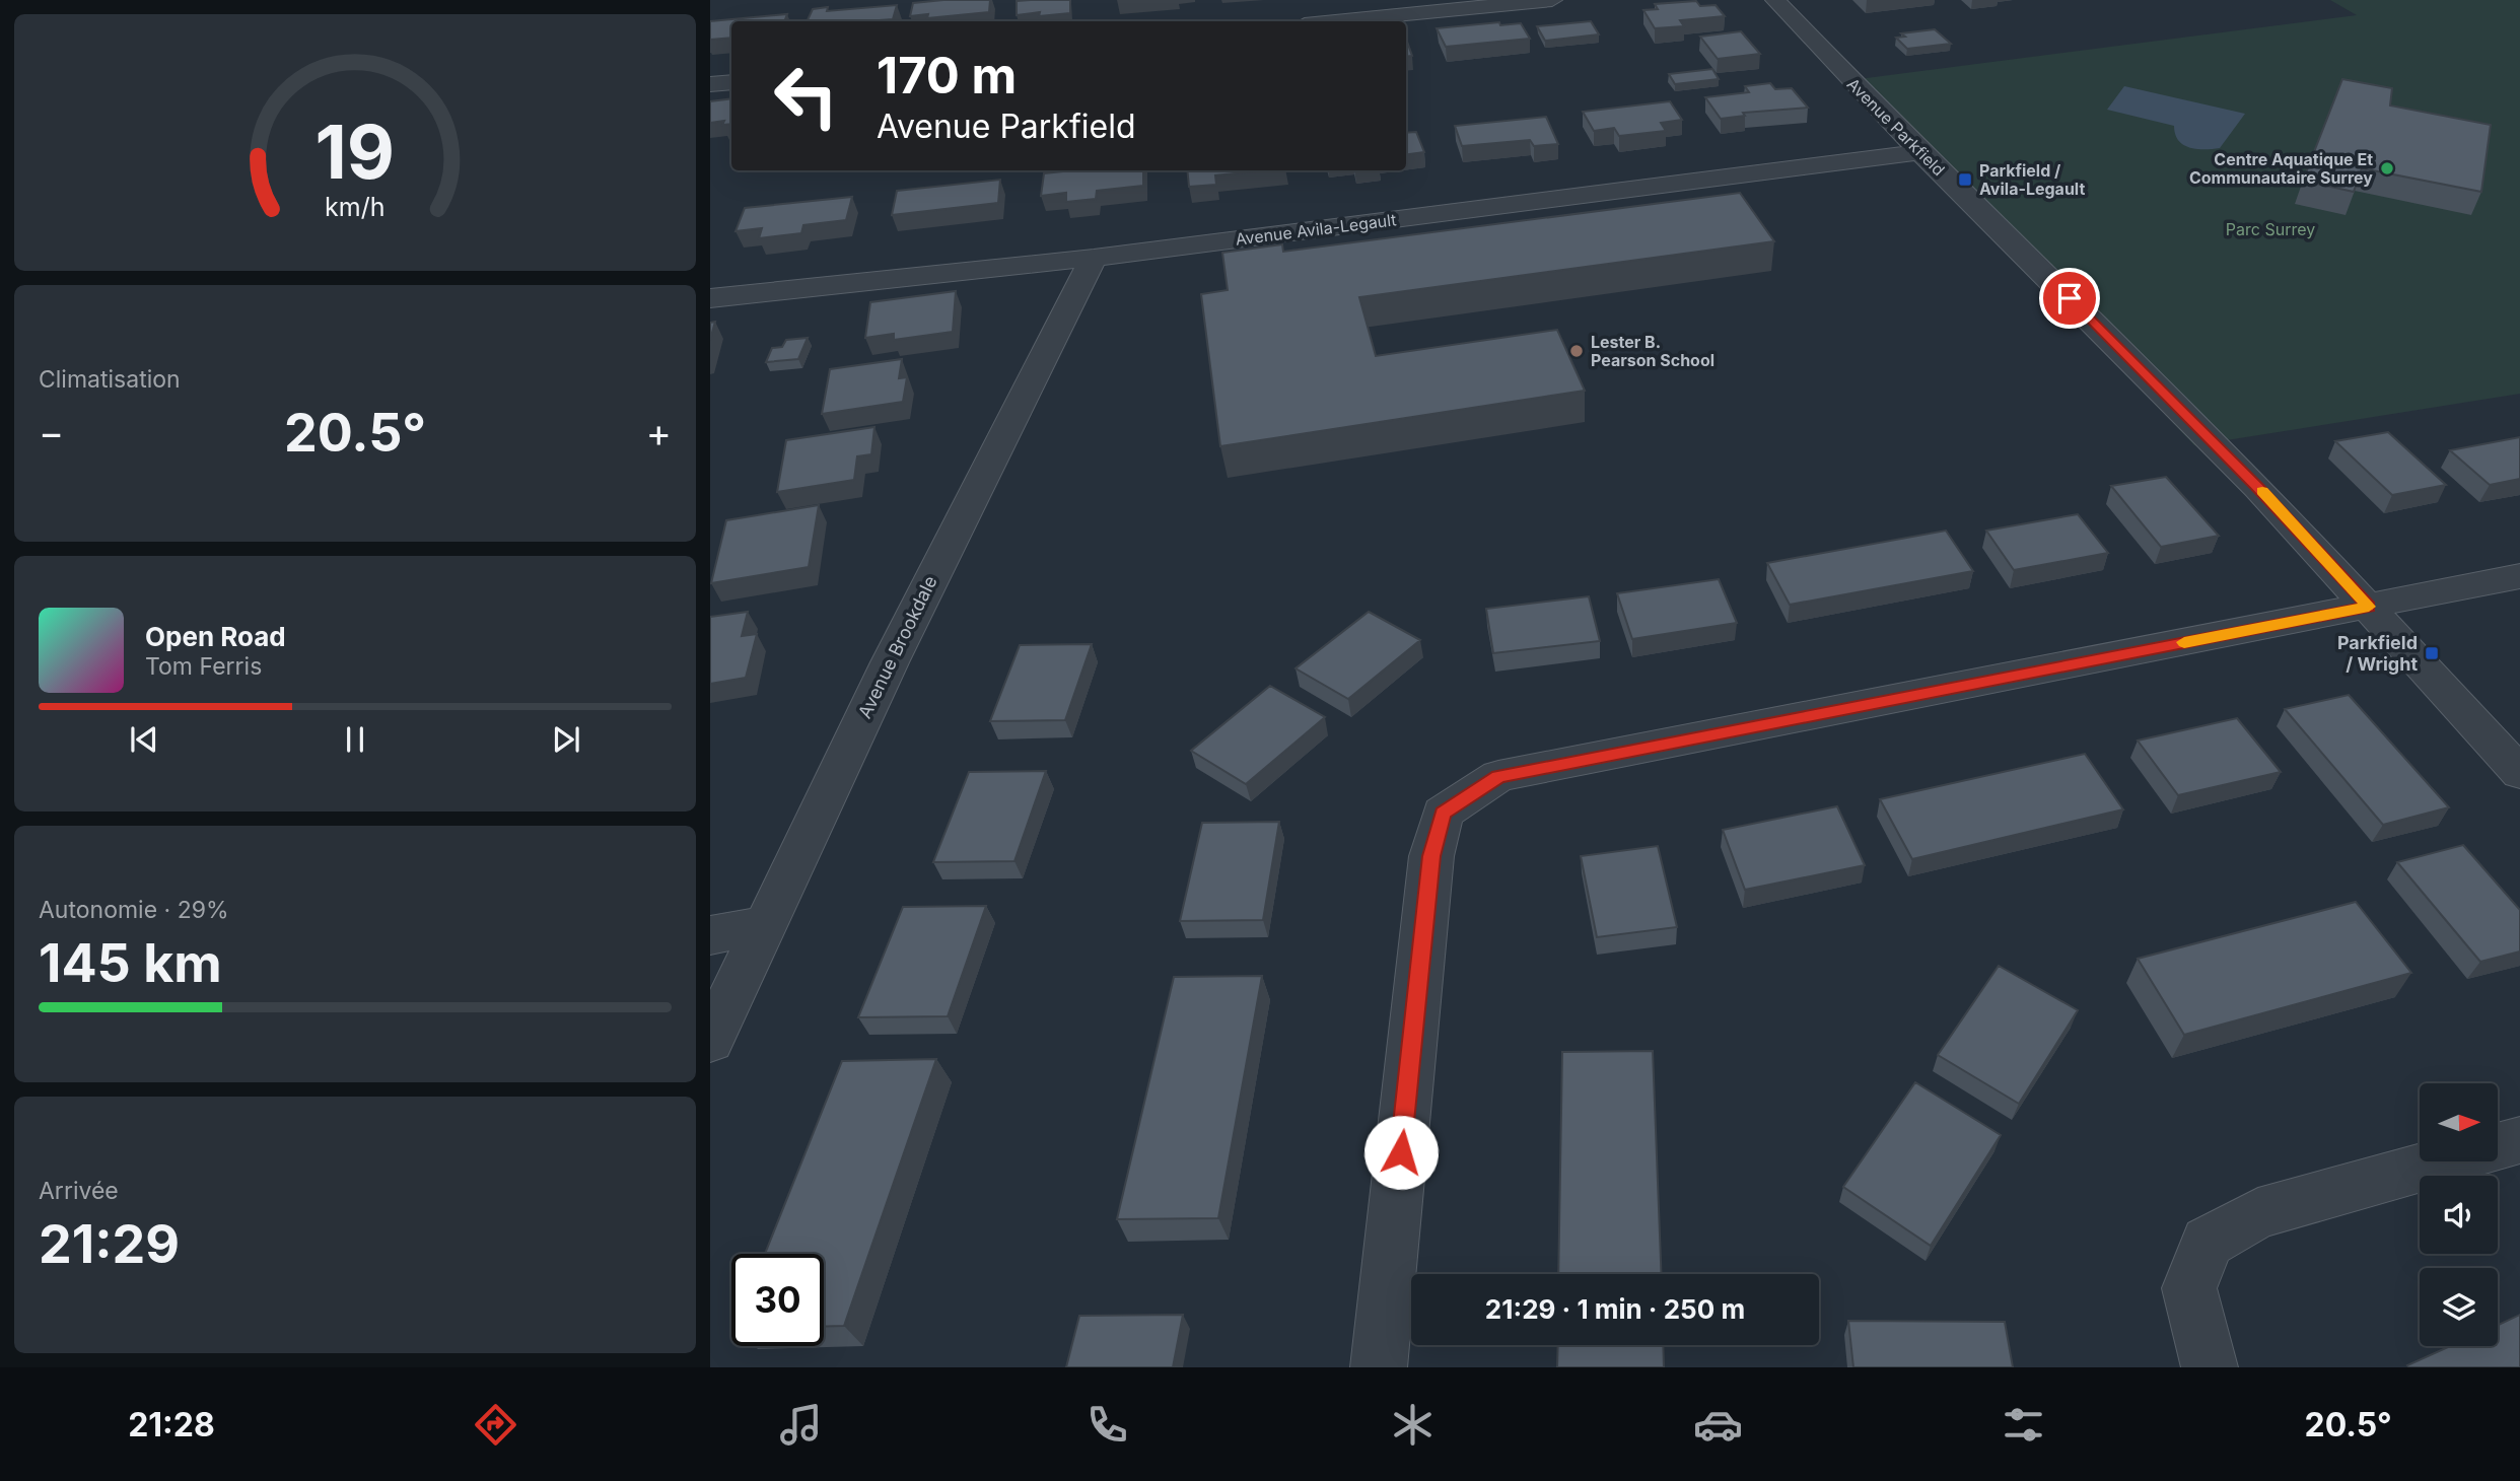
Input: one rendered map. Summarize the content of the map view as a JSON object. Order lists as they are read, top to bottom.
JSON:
{
  "streets": {
    "street": ["Avenue Parkfield", "Avenue Avila-Legault", "Avenue Brookdale"]
  },
  "crossings": [
    ["Avenue Parkfield", "Avenue Avila-Legault"],
    ["Avenue Avila-Legault", "Avenue Brookdale"]
  ],
  "parks": ["Parc Surrey"],
  "places": {
    "other": ["Centre Aquatique Et Communautaire Surrey", "Lester B. Pearson School"],
    "transit": ["Parkfield / Avila-Legault", "Parkfield / Wright"]
  },
  "north": "right",
  "page": {
    "turn": ["170 m", "Avenue Parkfield"],
    "tile": [
      "Climatisation",
      ["Autonomie · 29%", "145 km"],
      ["Arrivée", "21:29"]
    ],
    "heat": ["−", "20.5°", "+"],
    "song": ["Open Road", "Tom Ferris"],
    "limit": "30",
    "trip": "21:29 · 1 min · 250 m",
    "tabs": ["21:28", "20.5°"],
    "gauge": ["19", "km/h"]
  }
}
